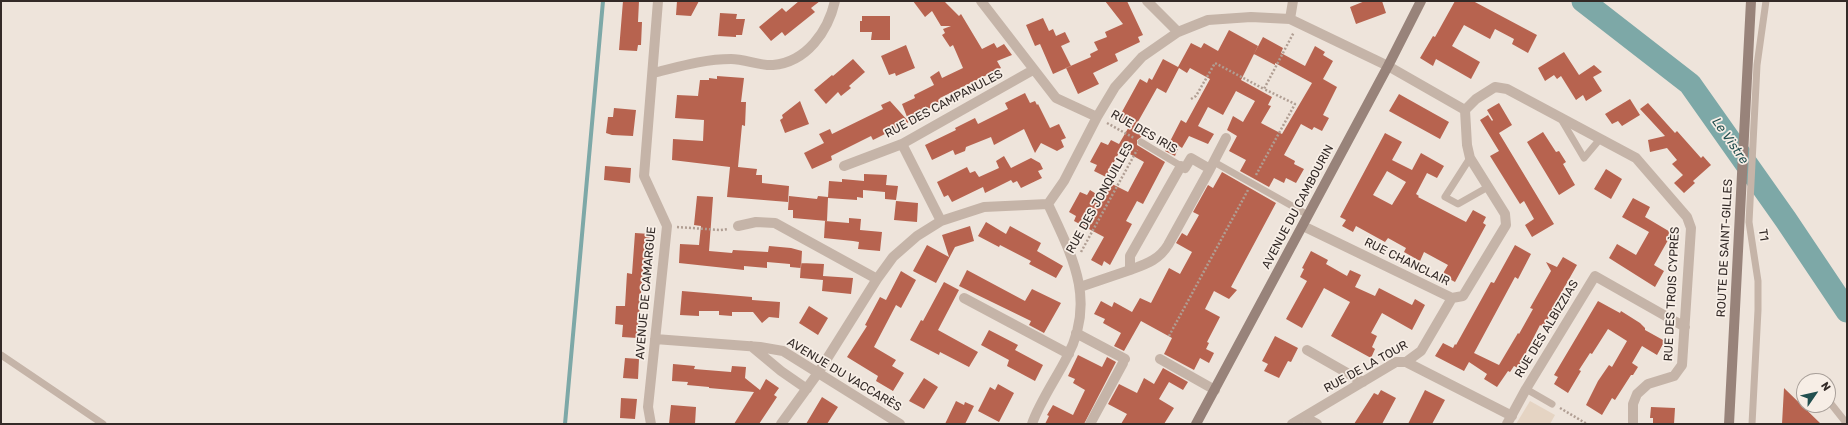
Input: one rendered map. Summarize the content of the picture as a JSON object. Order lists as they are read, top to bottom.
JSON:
{
  "streets": {
    "street": [
      "RUE DES CAMPANULES",
      "AVENUE DU CAMBOURIN",
      "ROUTE DE SAINT-GILLES",
      "RUE CHANCLAIR",
      "AVENUE DE CAMARGUE",
      "RUE DES TROIS CYPRÈS",
      "RUE DES ALBIZZIAS",
      "RUE DE LA TOUR",
      "AVENUE DU VACCARÈS"
    ],
    "lane": ["RUE DES IRIS", "T1"],
    "path": ["RUE DES JONQUILLES"]
  },
  "crossings": [
    ["RUE DES IRIS", "RUE DES JONQUILLES"],
    ["AVENUE DU CAMBOURIN", "RUE CHANCLAIR"],
    ["T1", "ROUTE DE SAINT-GILLES"],
    ["RUE CHANCLAIR", "RUE DE LA TOUR"],
    ["AVENUE DE CAMARGUE", "AVENUE DU VACCARÈS"],
    ["RUE DES TROIS CYPRÈS", "RUE DES ALBIZZIAS"]
  ],
  "water": ["Le Vistre"],
  "north": "top right"
}
